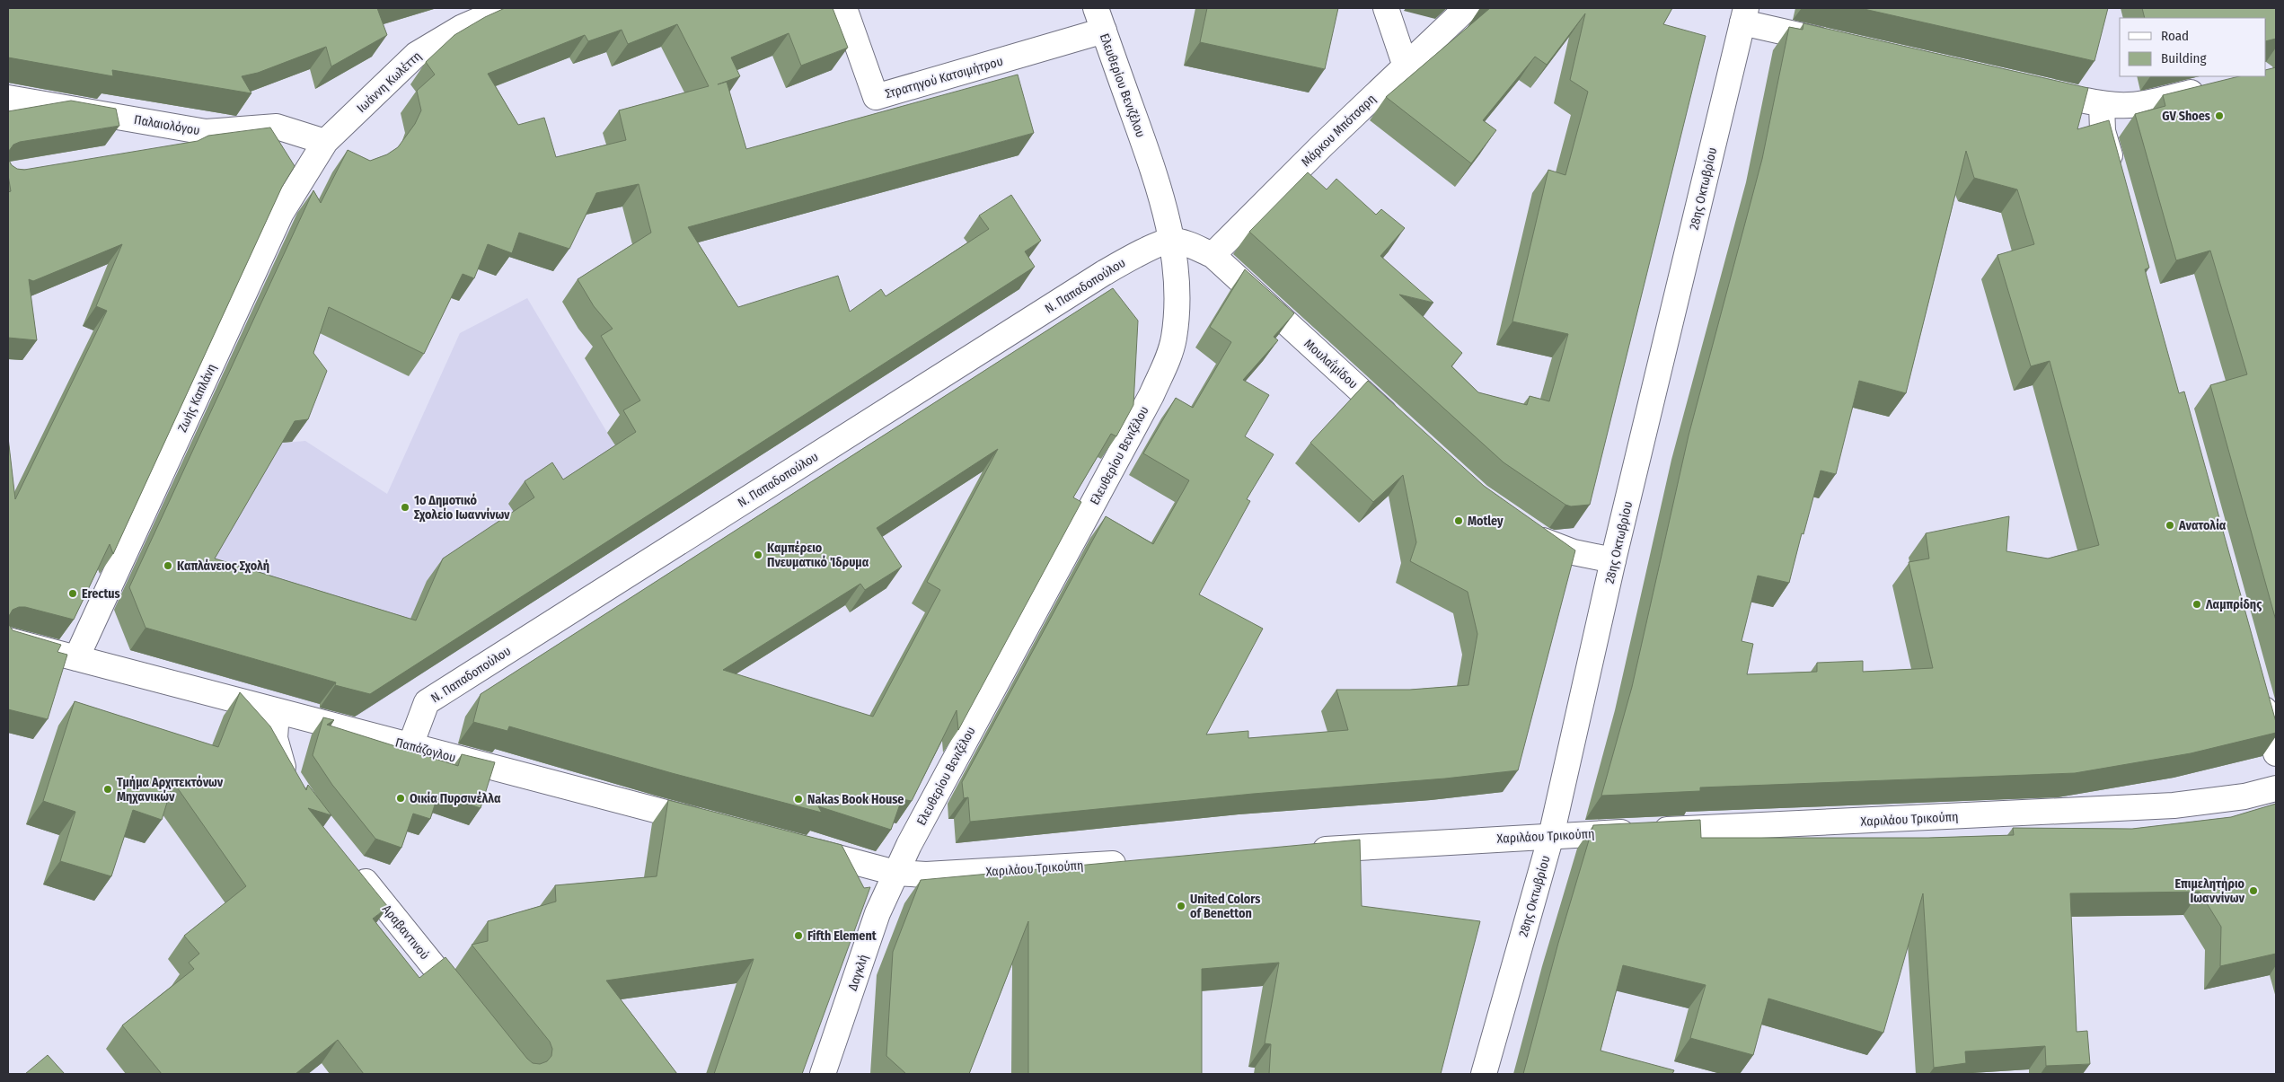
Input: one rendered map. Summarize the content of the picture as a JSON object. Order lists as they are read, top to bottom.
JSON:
{
  "streets": {
    "street": [
      "Στρατηγού Κατσιμήτρου",
      "Ιωάννη Κωλέττη",
      "Ελευθερίου Βενιζέλου",
      "Παλαιολόγου",
      "Μάρκου Μπότσαρη",
      "28ης Οκτωβρίου",
      "Ν. Παπαδοπούλου",
      "Μουλαΐμίδου",
      "Ζωής Καπλάνη",
      "Παπάζογλου",
      "Χαριλάου Τρικούπη",
      "Αραβαντινού",
      "Δαγκλή"
    ]
  },
  "crossings": [
    ["Στρατηγού Κατσιμήτρου", "Ελευθερίου Βενιζέλου"],
    ["Ιωάννη Κωλέττη", "Παλαιολόγου"],
    ["Ιωάννη Κωλέττη", "Ζωής Καπλάνη"],
    ["Ελευθερίου Βενιζέλου", "Ν. Παπαδοπούλου"],
    ["Ελευθερίου Βενιζέλου", "Μουλαΐμίδου"],
    ["Ελευθερίου Βενιζέλου", "Χαριλάου Τρικούπη"],
    ["Ελευθερίου Βενιζέλου", "Δαγκλή"],
    ["Παλαιολόγου", "Ζωής Καπλάνη"],
    ["Μάρκου Μπότσαρη", "Μουλαΐμίδου"],
    ["28ης Οκτωβρίου", "Χαριλάου Τρικούπη"],
    ["Ν. Παπαδοπούλου", "Μουλαΐμίδου"],
    ["Ν. Παπαδοπούλου", "Παπάζογλου"],
    ["Ζωής Καπλάνη", "Παπάζογλου"],
    ["Χαριλάου Τρικούπη", "Δαγκλή"]
  ],
  "places": [
    "GV Shoes",
    "1ο Δημοτικό Σχολείο Ιωαννίνων",
    "Motley",
    "Ανατολία",
    "Καμπέρειο Πνευματικό Ίδρυμα",
    "Καπλάνειος Σχολή",
    "Erectus",
    "Λαμπρίδης",
    "Τμήμα Αρχιτεκτόνων Μηχανικών",
    "Οικία Πυρσινέλλα",
    "Nakas Book House",
    "Επιμελητήριο Ιωαννίνων",
    "United Colors of Benetton",
    "Fifth Element"
  ],
  "legend": ["Road", "Building"]
}
